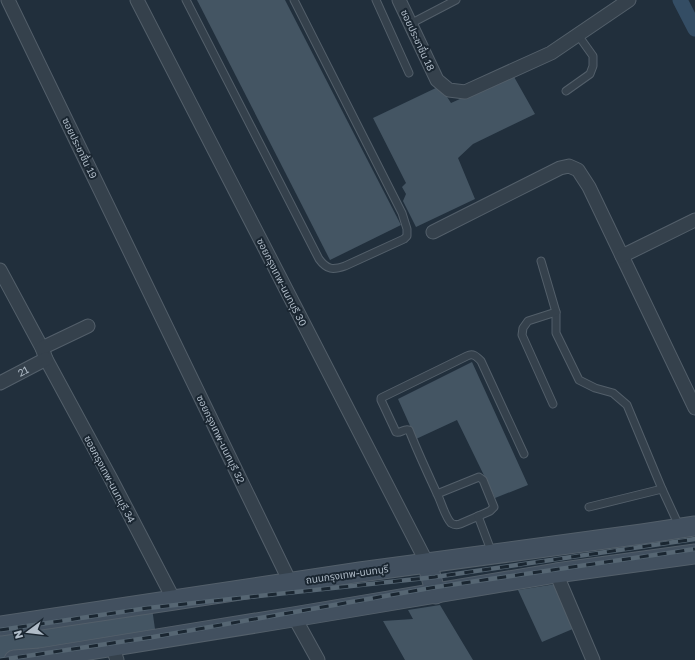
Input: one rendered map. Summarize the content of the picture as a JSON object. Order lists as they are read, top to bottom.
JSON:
{
  "streets": {
    "main road": ["ถนนกรุงเทพ-นนทบุรี"],
    "street": [
      "ซอยประชาชื่น 18",
      "ซอยประชาชื่น 19",
      "ซอยกรุงเทพ-นนทบุรี 30",
      "21",
      "ซอยกรุงเทพ-นนทบุรี 32",
      "ซอยกรุงเทพ-นนทบุรี 34"
    ]
  },
  "crossings": [
    ["ซอยประชาชื่น 19", "ซอยกรุงเทพ-นนทบุรี 32"],
    ["ซอยกรุงเทพ-นนทบุรี 30", "ถนนกรุงเทพ-นนทบุรี"],
    ["21", "ซอยกรุงเทพ-นนทบุรี 34"],
    ["ซอยกรุงเทพ-นนทบุรี 32", "ถนนกรุงเทพ-นนทบุรี"],
    ["ซอยกรุงเทพ-นนทบุรี 34", "ถนนกรุงเทพ-นนทบุรี"]
  ],
  "north": "left"
}
